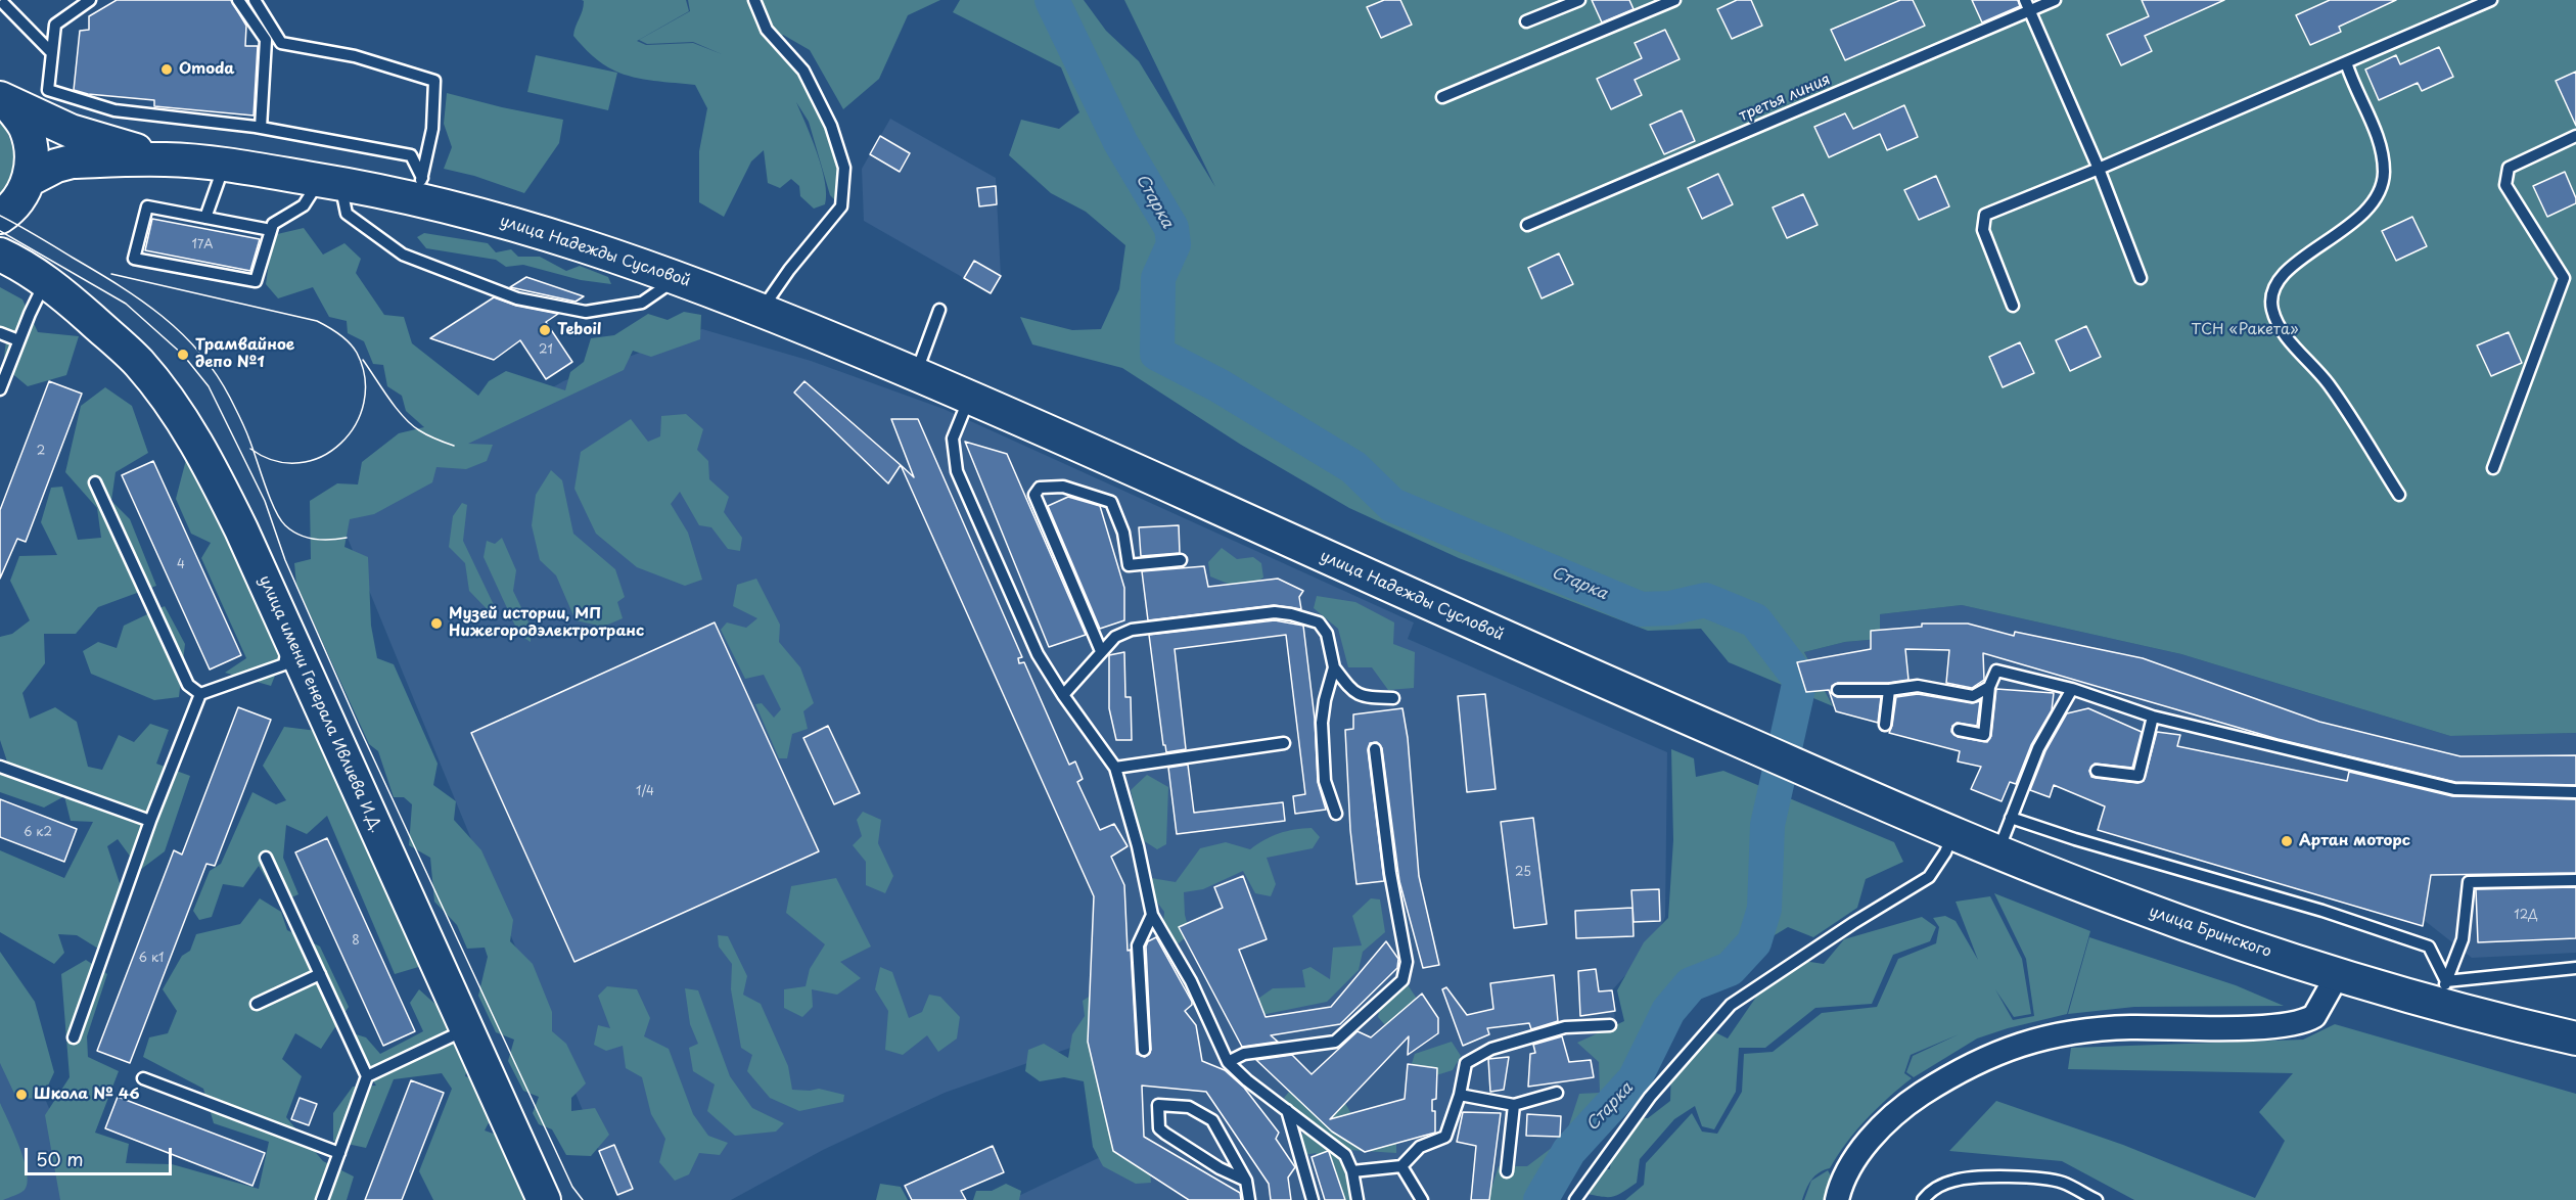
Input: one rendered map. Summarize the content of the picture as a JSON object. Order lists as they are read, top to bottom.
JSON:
{
  "streets": {
    "main road": ["улица Надежды Сусловой", "улица имени Генерала Ивлиева И.Д.", "улица Бринского"],
    "lane": ["третья линия"]
  },
  "crossings": [
    ["улица Надежды Сусловой", "улица Бринского"]
  ],
  "water": ["Старка"],
  "parks": ["ТСН «Ракета»"],
  "places": [
    "Omoda",
    "Teboil",
    "Трамвайное депо №1",
    "Музей истории, МП Нижегородэлектротранс",
    "Артан моторс",
    "Школа № 46"
  ],
  "house_numbers": [
    "17А",
    "21",
    "2",
    "4",
    "1/4",
    "6 к2",
    "25",
    "12Д",
    "8",
    "6 к1"
  ],
  "scale_bar": "50 m"
}
